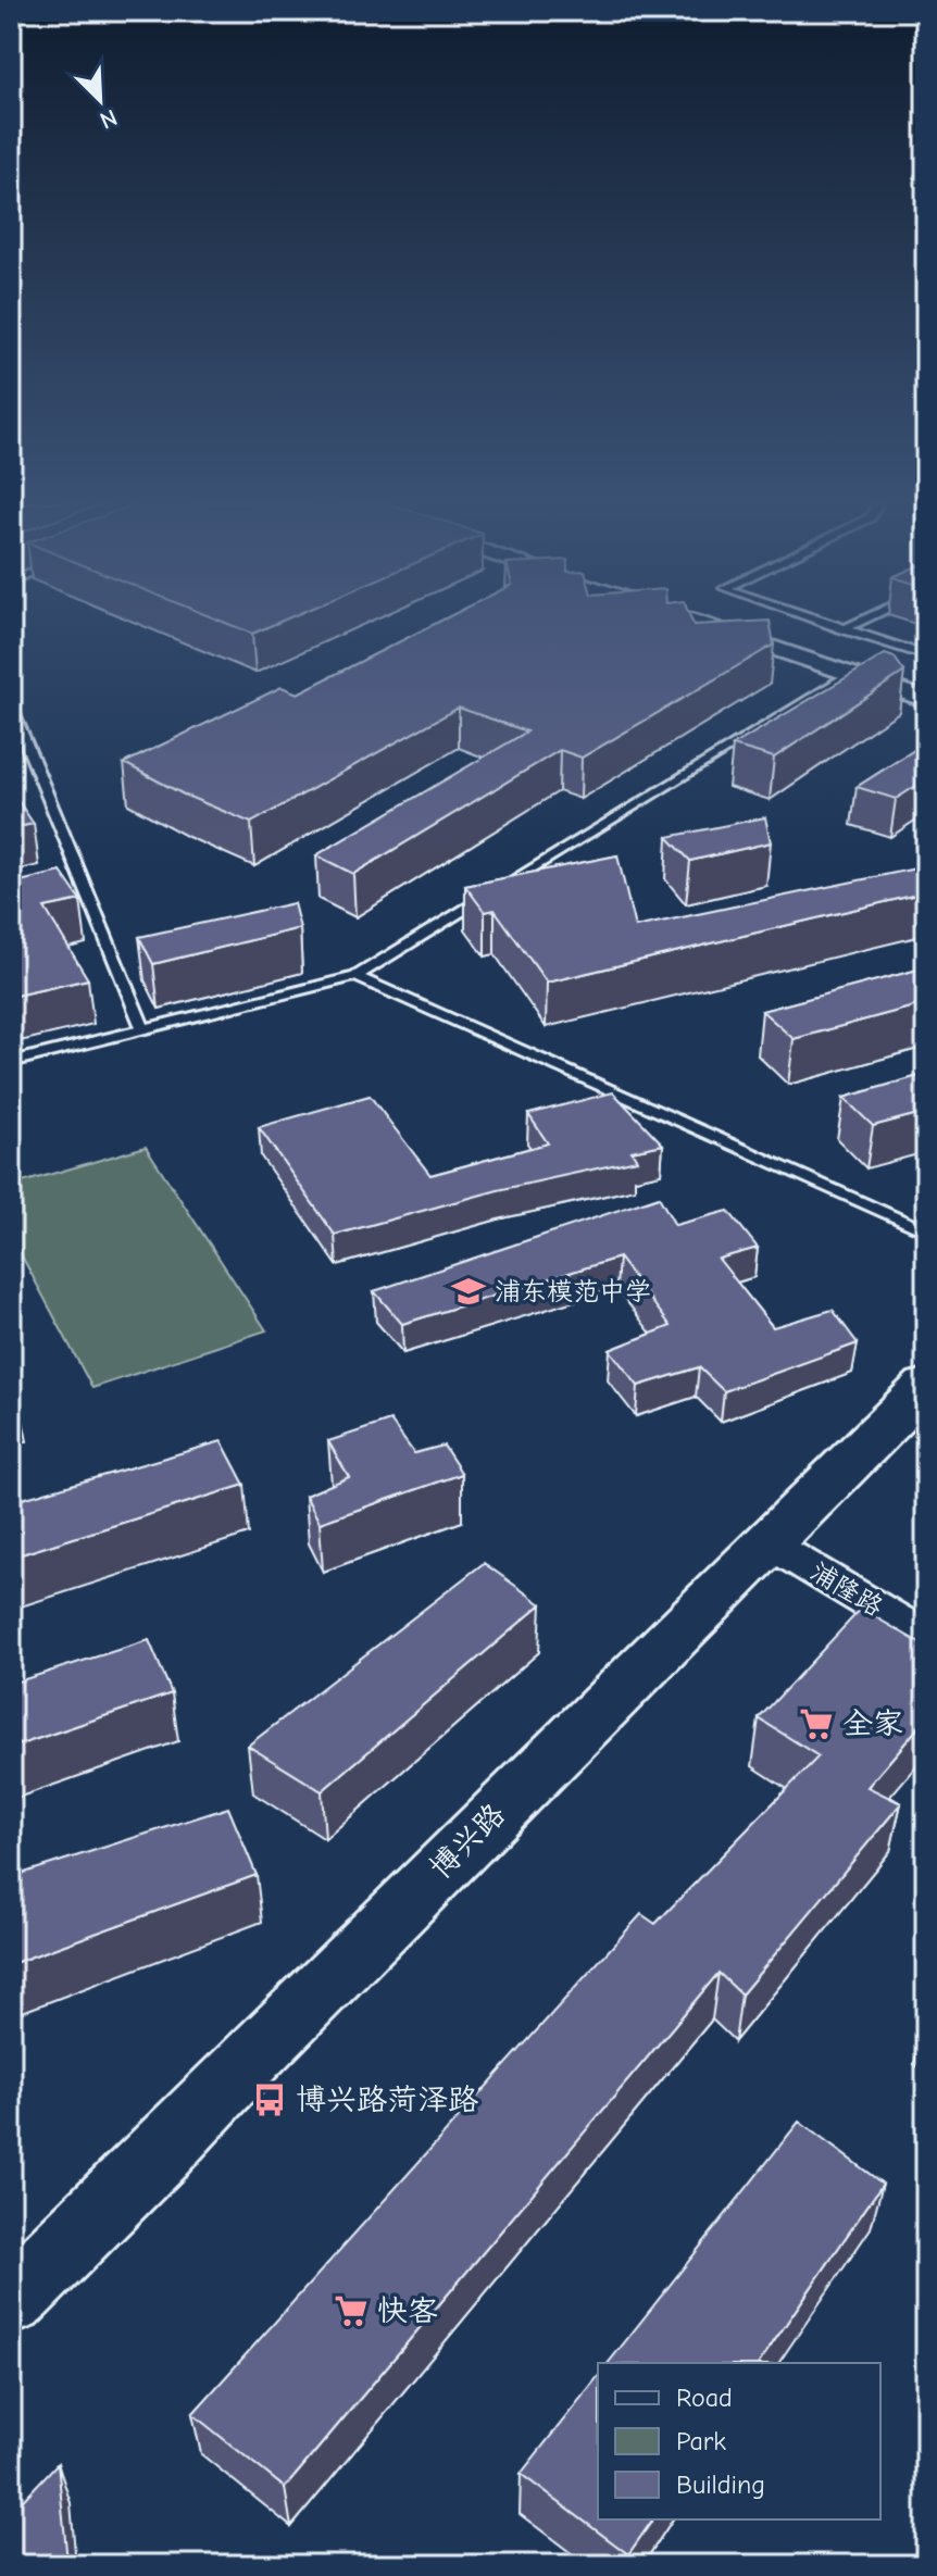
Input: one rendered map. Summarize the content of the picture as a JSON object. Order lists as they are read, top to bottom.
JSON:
{
  "streets": {
    "street": ["浦隆路", "博兴路"]
  },
  "crossings": [
    ["浦隆路", "博兴路"]
  ],
  "places": {
    "school or university": ["浦东模范中学"],
    "supermarket": ["全家", "快客"],
    "bus stop": ["博兴路菏泽路"]
  },
  "legend": ["Road", "Park", "Building"],
  "north": "bottom right"
}
